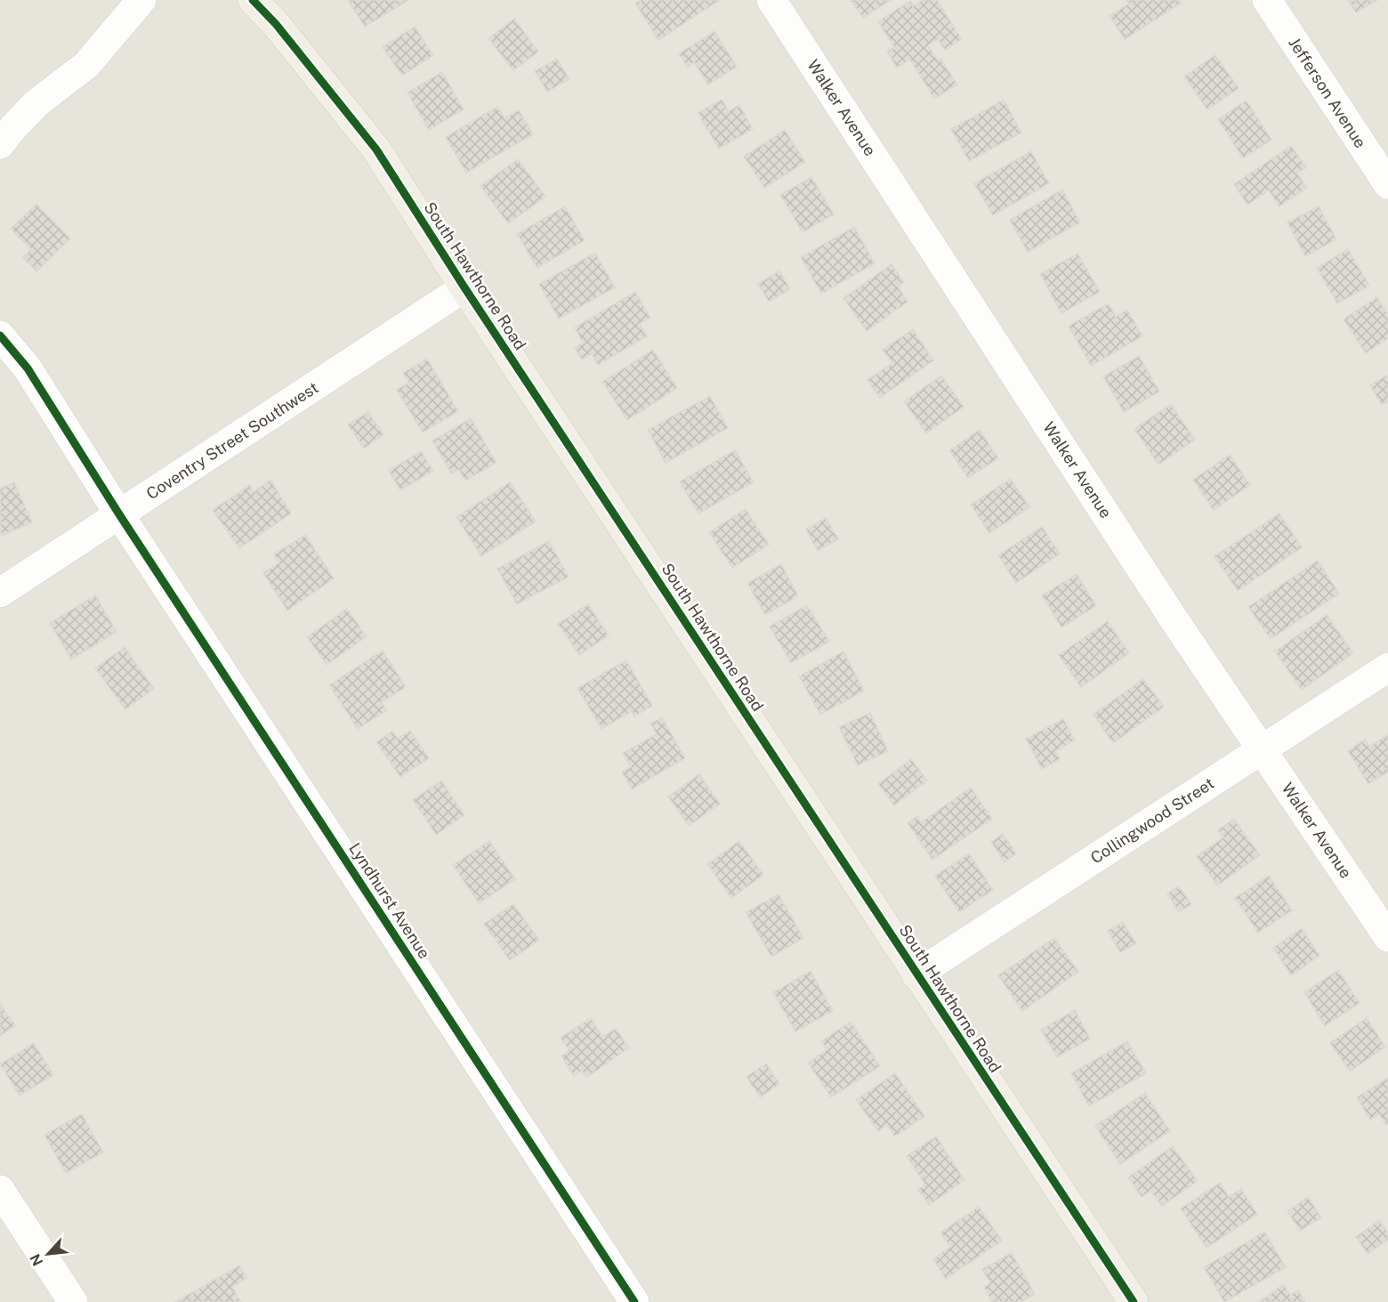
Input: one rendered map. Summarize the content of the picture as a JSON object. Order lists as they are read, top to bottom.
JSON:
{
  "streets": {
    "main road": ["South Hawthorne Road"],
    "street": [
      "Jefferson Avenue",
      "Walker Avenue",
      "Coventry Street Southwest",
      "Collingwood Street",
      "Lyndhurst Avenue"
    ]
  },
  "crossings": [
    ["Walker Avenue", "Collingwood Street"],
    ["South Hawthorne Road", "Coventry Street Southwest"],
    ["South Hawthorne Road", "Collingwood Street"],
    ["Coventry Street Southwest", "Lyndhurst Avenue"]
  ],
  "north": "bottom left"
}
